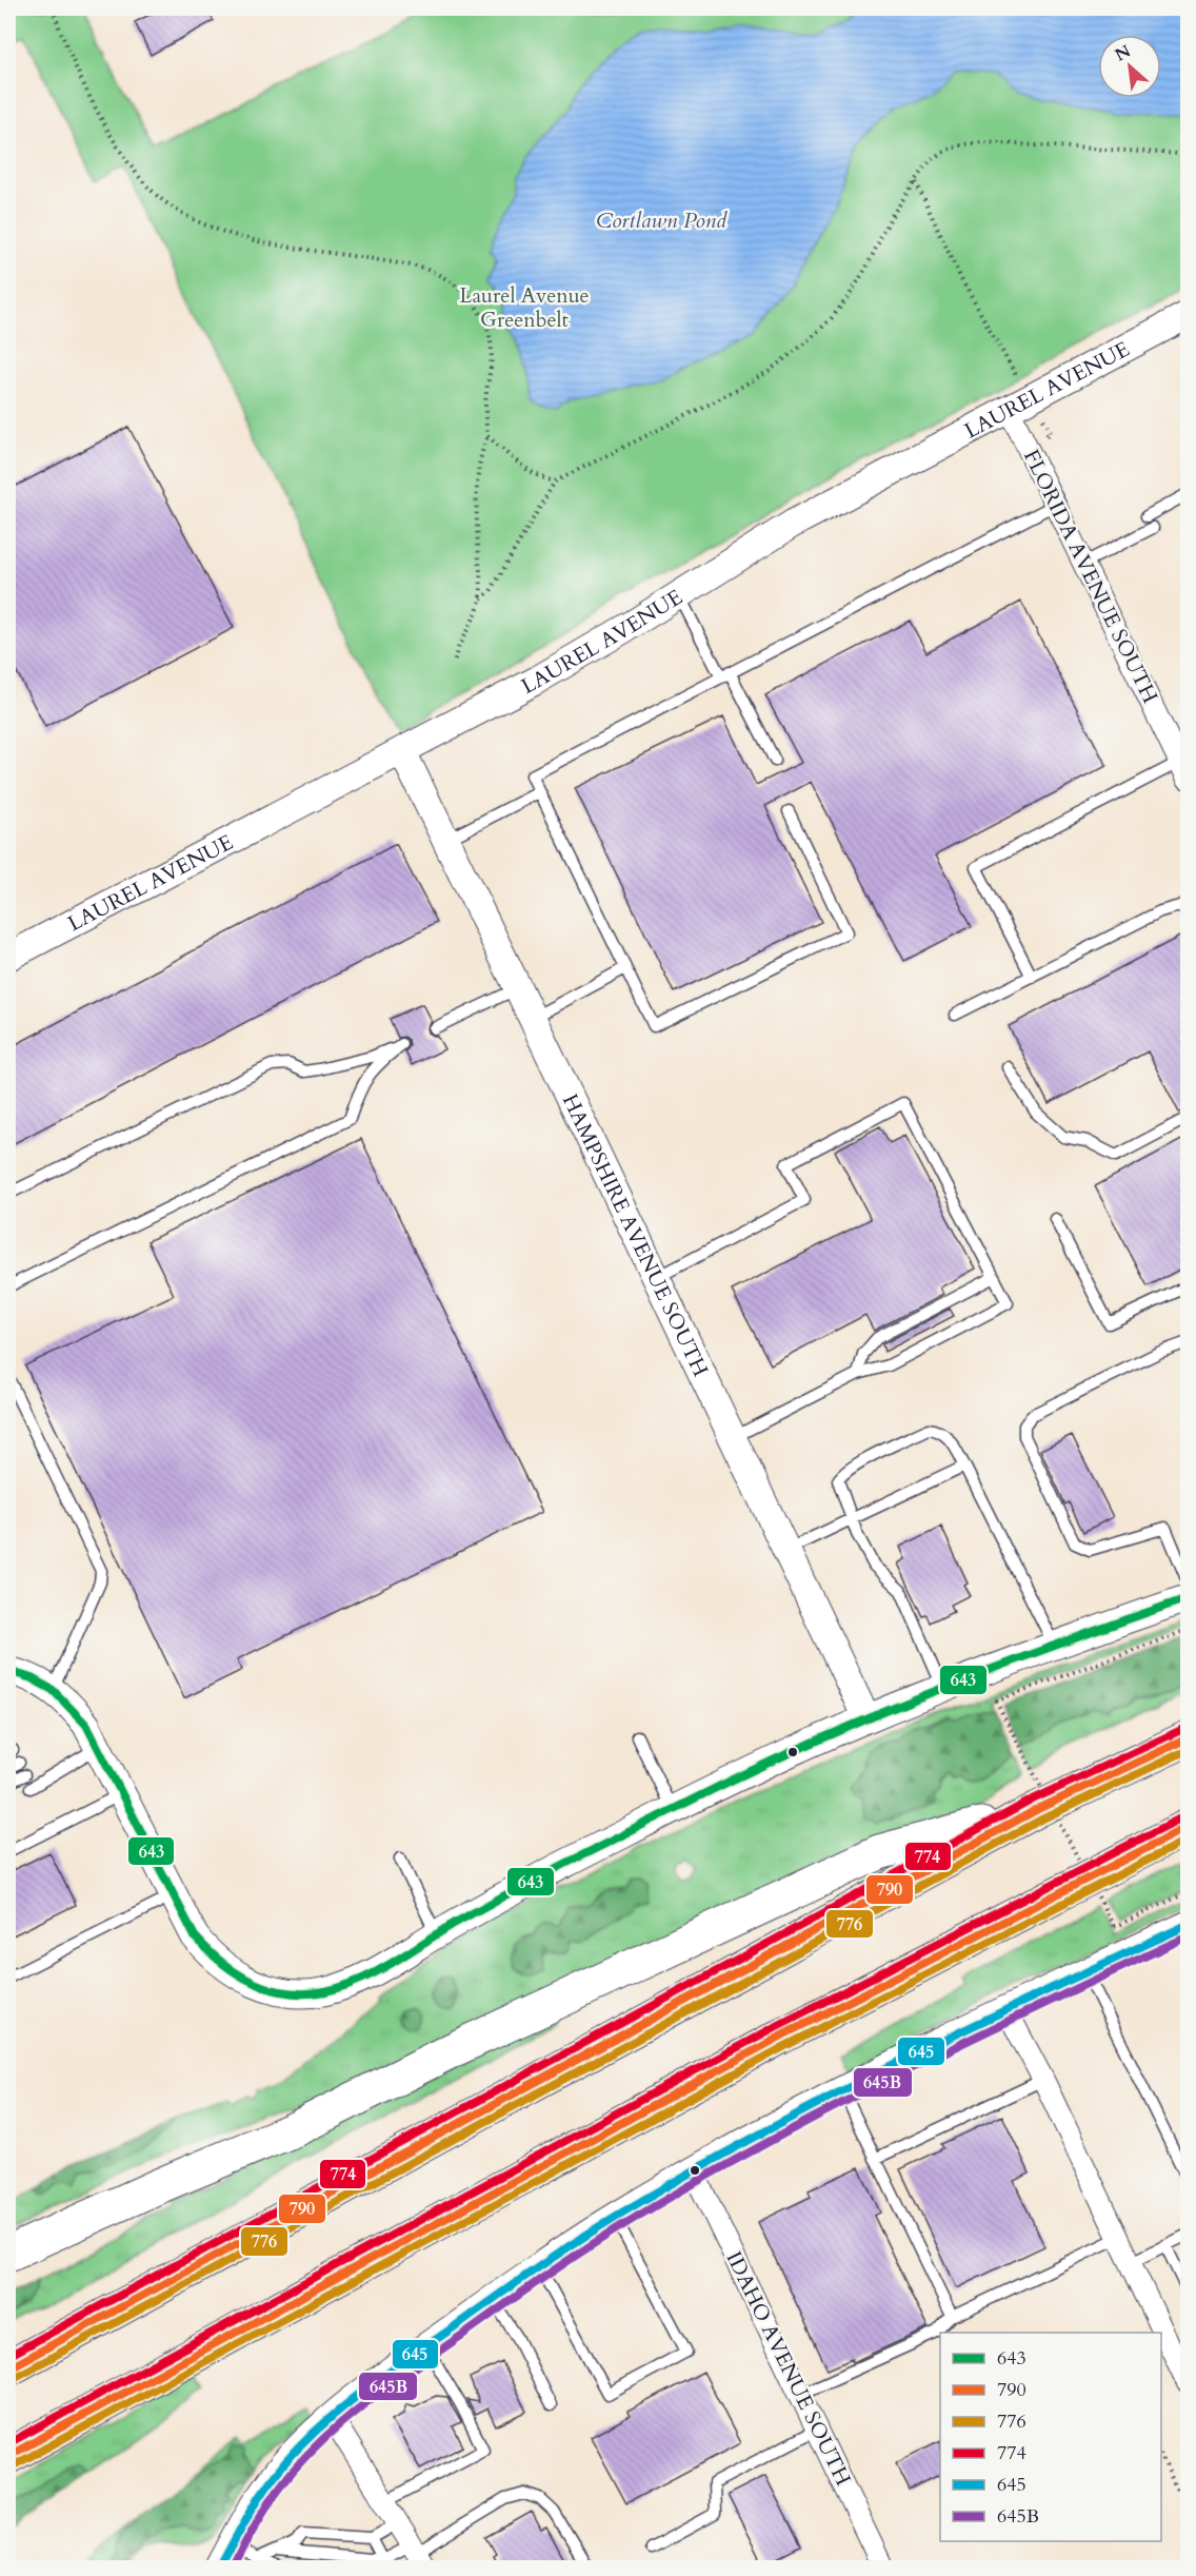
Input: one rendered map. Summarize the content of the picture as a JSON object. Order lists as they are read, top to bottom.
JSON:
{
  "streets": {
    "street": [
      "LAUREL AVENUE",
      "FLORIDA AVENUE SOUTH",
      "HAMPSHIRE AVENUE SOUTH",
      "IDAHO AVENUE SOUTH"
    ]
  },
  "crossings": [
    ["LAUREL AVENUE", "FLORIDA AVENUE SOUTH"],
    ["LAUREL AVENUE", "HAMPSHIRE AVENUE SOUTH"]
  ],
  "water": ["Cortlawn Pond"],
  "parks": ["Laurel Avenue Greenbelt"],
  "lines": [
    "transit line 643",
    "transit line 774",
    "transit line 790",
    "transit line 776",
    "transit line 645",
    "transit line 645B"
  ],
  "legend": [
    "643",
    "790",
    "776",
    "774",
    "645",
    "645B"
  ],
  "north": "top left"
}
